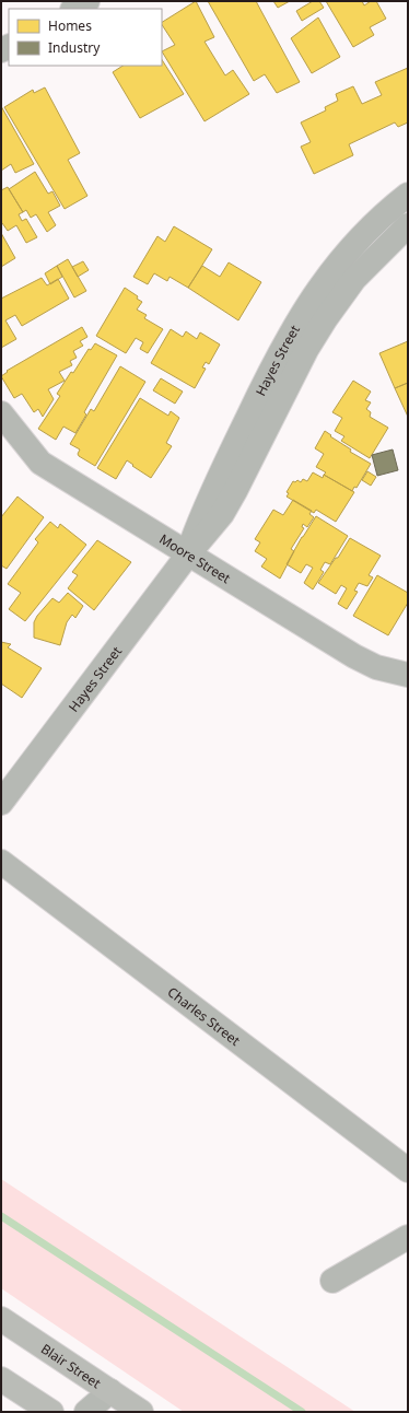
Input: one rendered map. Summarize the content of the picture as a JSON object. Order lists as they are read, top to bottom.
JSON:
{
  "streets": {
    "main road": ["Blair Street"],
    "street": ["Hayes Street", "Moore Street", "Charles Street"]
  },
  "crossings": [
    ["Hayes Street", "Moore Street"]
  ],
  "legend": ["Homes", "Industry"]
}
